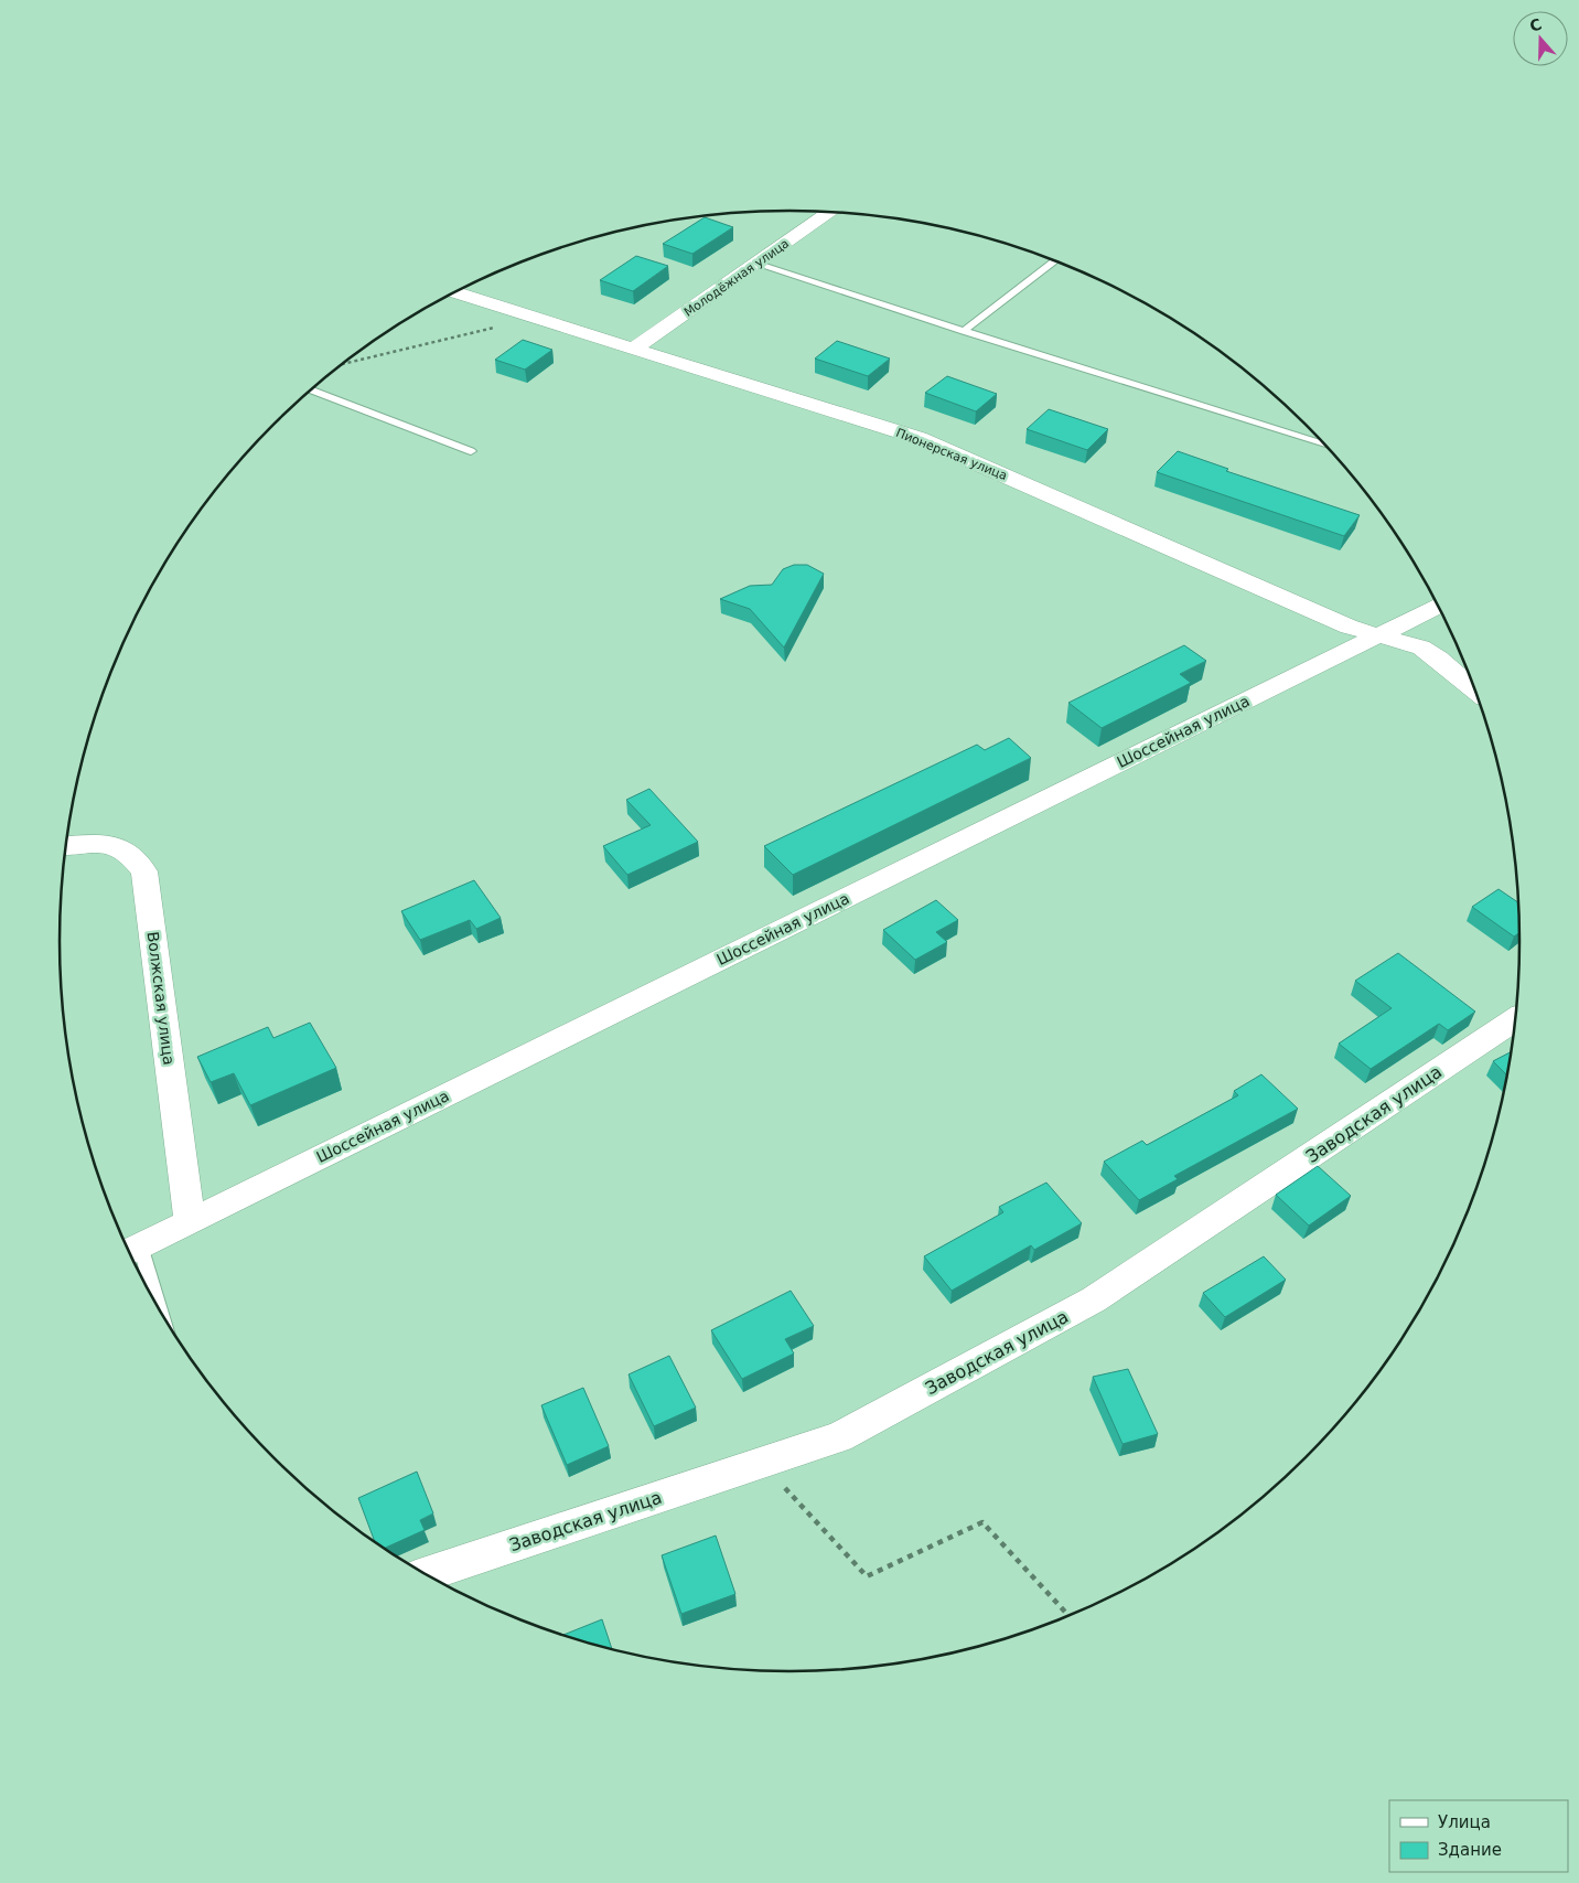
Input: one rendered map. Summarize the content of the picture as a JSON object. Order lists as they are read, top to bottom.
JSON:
{
  "streets": {
    "street": [
      "Молодёжная улица",
      "Пионерская улица",
      "Шоссейная улица",
      "Волжская улица",
      "Заводская улица"
    ]
  },
  "crossings": [
    ["Молодёжная улица", "Пионерская улица"],
    ["Пионерская улица", "Шоссейная улица"],
    ["Шоссейная улица", "Волжская улица"]
  ],
  "legend": ["Улица", "Здание"],
  "north": "top"
}
